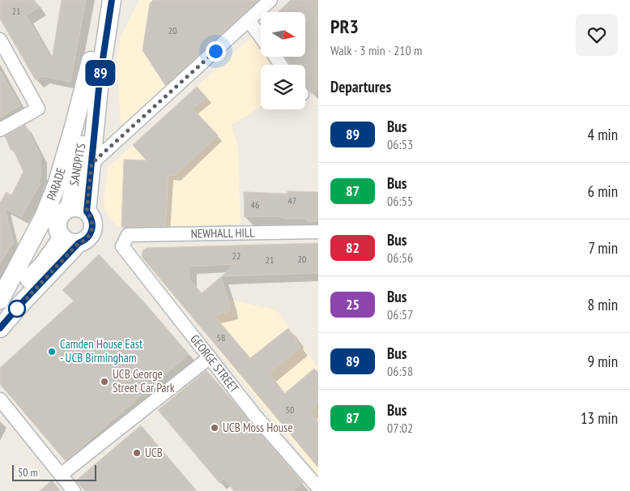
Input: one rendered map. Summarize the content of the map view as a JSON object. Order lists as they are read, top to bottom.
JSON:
{
  "streets": {
    "main road": ["SANDPITS", "PARADE"],
    "street": ["NEWHALL HILL", "GEORGE STREET"]
  },
  "crossings": [
    ["SANDPITS", "PARADE"],
    ["NEWHALL HILL", "GEORGE STREET"]
  ],
  "places": [
    "Camden House East - UCB Birmingham",
    "UCB George Street Car Park",
    "UCB Moss House",
    "UCB"
  ],
  "lines": ["bus line 89"],
  "house_numbers": [
    "21",
    "20",
    "47",
    "46",
    "22",
    "20",
    "21",
    "58",
    "50"
  ],
  "scale_bar": "50 m",
  "north": "right",
  "page": {
    "on_map": "89",
    "heading": [
      ["PR3", "Walk · 3 min · 210 m"],
      "Departures"
    ],
    "list": [
      {
        "mark": "89",
        "name": "Bus",
        "note": "06:53",
        "value": "4 min"
      },
      {
        "mark": "87",
        "name": "Bus",
        "note": "06:55",
        "value": "6 min"
      },
      {
        "mark": "82",
        "name": "Bus",
        "note": "06:56",
        "value": "7 min"
      },
      {
        "mark": "25",
        "name": "Bus",
        "note": "06:57",
        "value": "8 min"
      },
      {
        "mark": "89",
        "name": "Bus",
        "note": "06:58",
        "value": "9 min"
      },
      {
        "mark": "87",
        "name": "Bus",
        "note": "07:02",
        "value": "13 min"
      }
    ],
    "scale": "50 m"
  }
}
